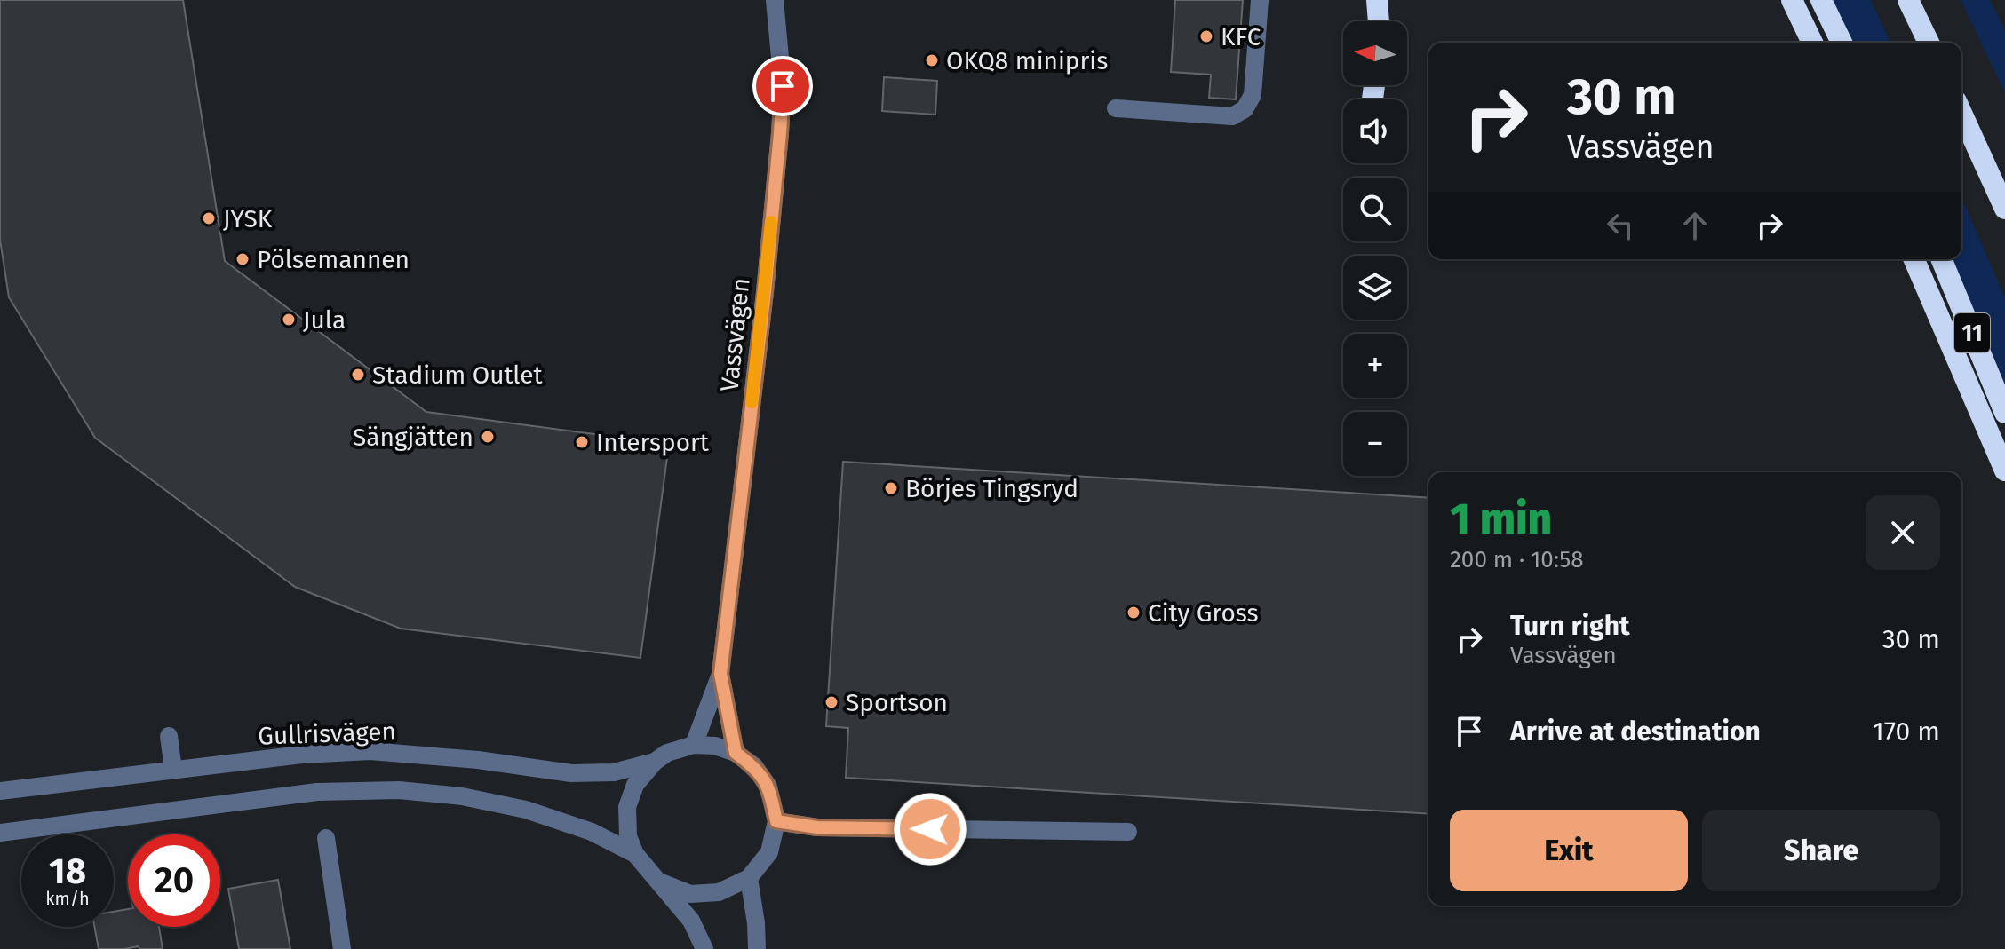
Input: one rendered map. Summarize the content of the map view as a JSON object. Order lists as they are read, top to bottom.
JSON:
{
  "streets": {
    "highway": ["11"],
    "street": ["Vassvägen", "Gullrisvägen"]
  },
  "crossings": [
    ["Vassvägen", "Gullrisvägen"]
  ],
  "places": [
    "KFC",
    "OKQ8 minipris",
    "JYSK",
    "Pölsemannen",
    "Jula",
    "Stadium Outlet",
    "Sängjätten",
    "Intersport",
    "Börjes Tingsryd",
    "City Gross",
    "Sportson"
  ],
  "north": "left",
  "page": {
    "map_buttons": ["+", "−"],
    "turn": ["30 m", "Vassvägen"],
    "heading": ["1 min", "200 m · 10:58"],
    "list": [
      {
        "name": "Turn right",
        "note": "Vassvägen",
        "value": "30 m"
      },
      {
        "name": "Arrive at destination",
        "value": "170 m"
      }
    ],
    "buttons": ["Exit", "Share"],
    "speed": "18 km/h",
    "limit": "20"
  }
}
